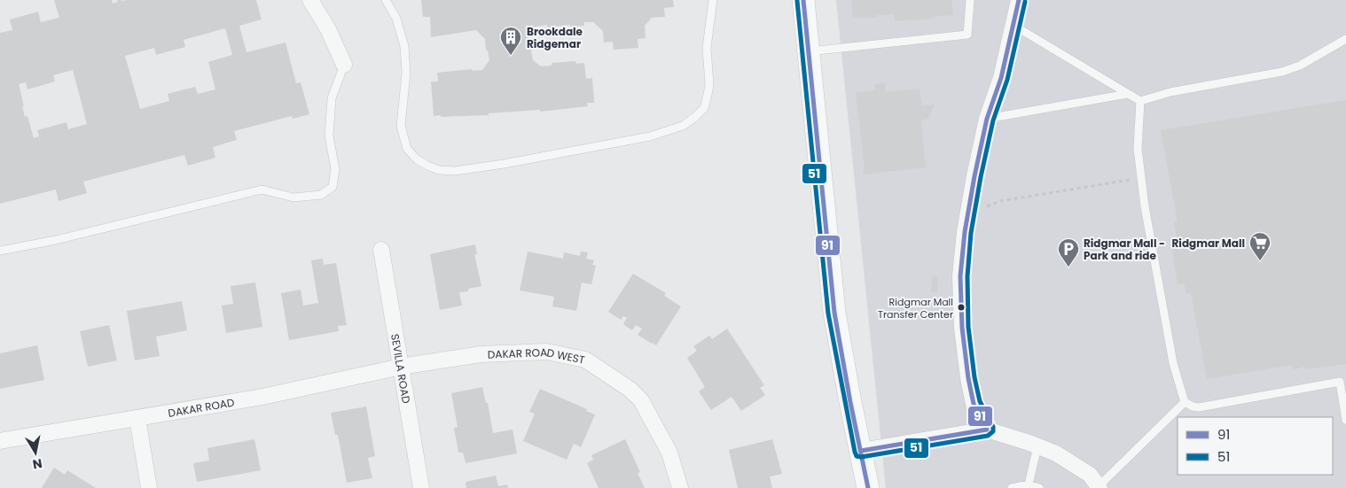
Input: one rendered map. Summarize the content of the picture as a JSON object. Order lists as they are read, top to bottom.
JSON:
{
  "streets": {
    "street": ["DAKAR ROAD WEST", "SEVILLA ROAD", "DAKAR ROAD"]
  },
  "crossings": [
    ["DAKAR ROAD WEST", "SEVILLA ROAD"],
    ["DAKAR ROAD WEST", "DAKAR ROAD"],
    ["SEVILLA ROAD", "DAKAR ROAD"]
  ],
  "places": {
    "building": ["Brookdale Ridgemar"],
    "supermarket": ["Ridgmar Mall"],
    "parking": ["Ridgmar Mall - Park and ride"],
    "other": ["Ridgmar Mall Transfer Center"]
  },
  "lines": ["transit line 91", "transit line 51"],
  "legend": ["91", "51"],
  "north": "bottom"
}
